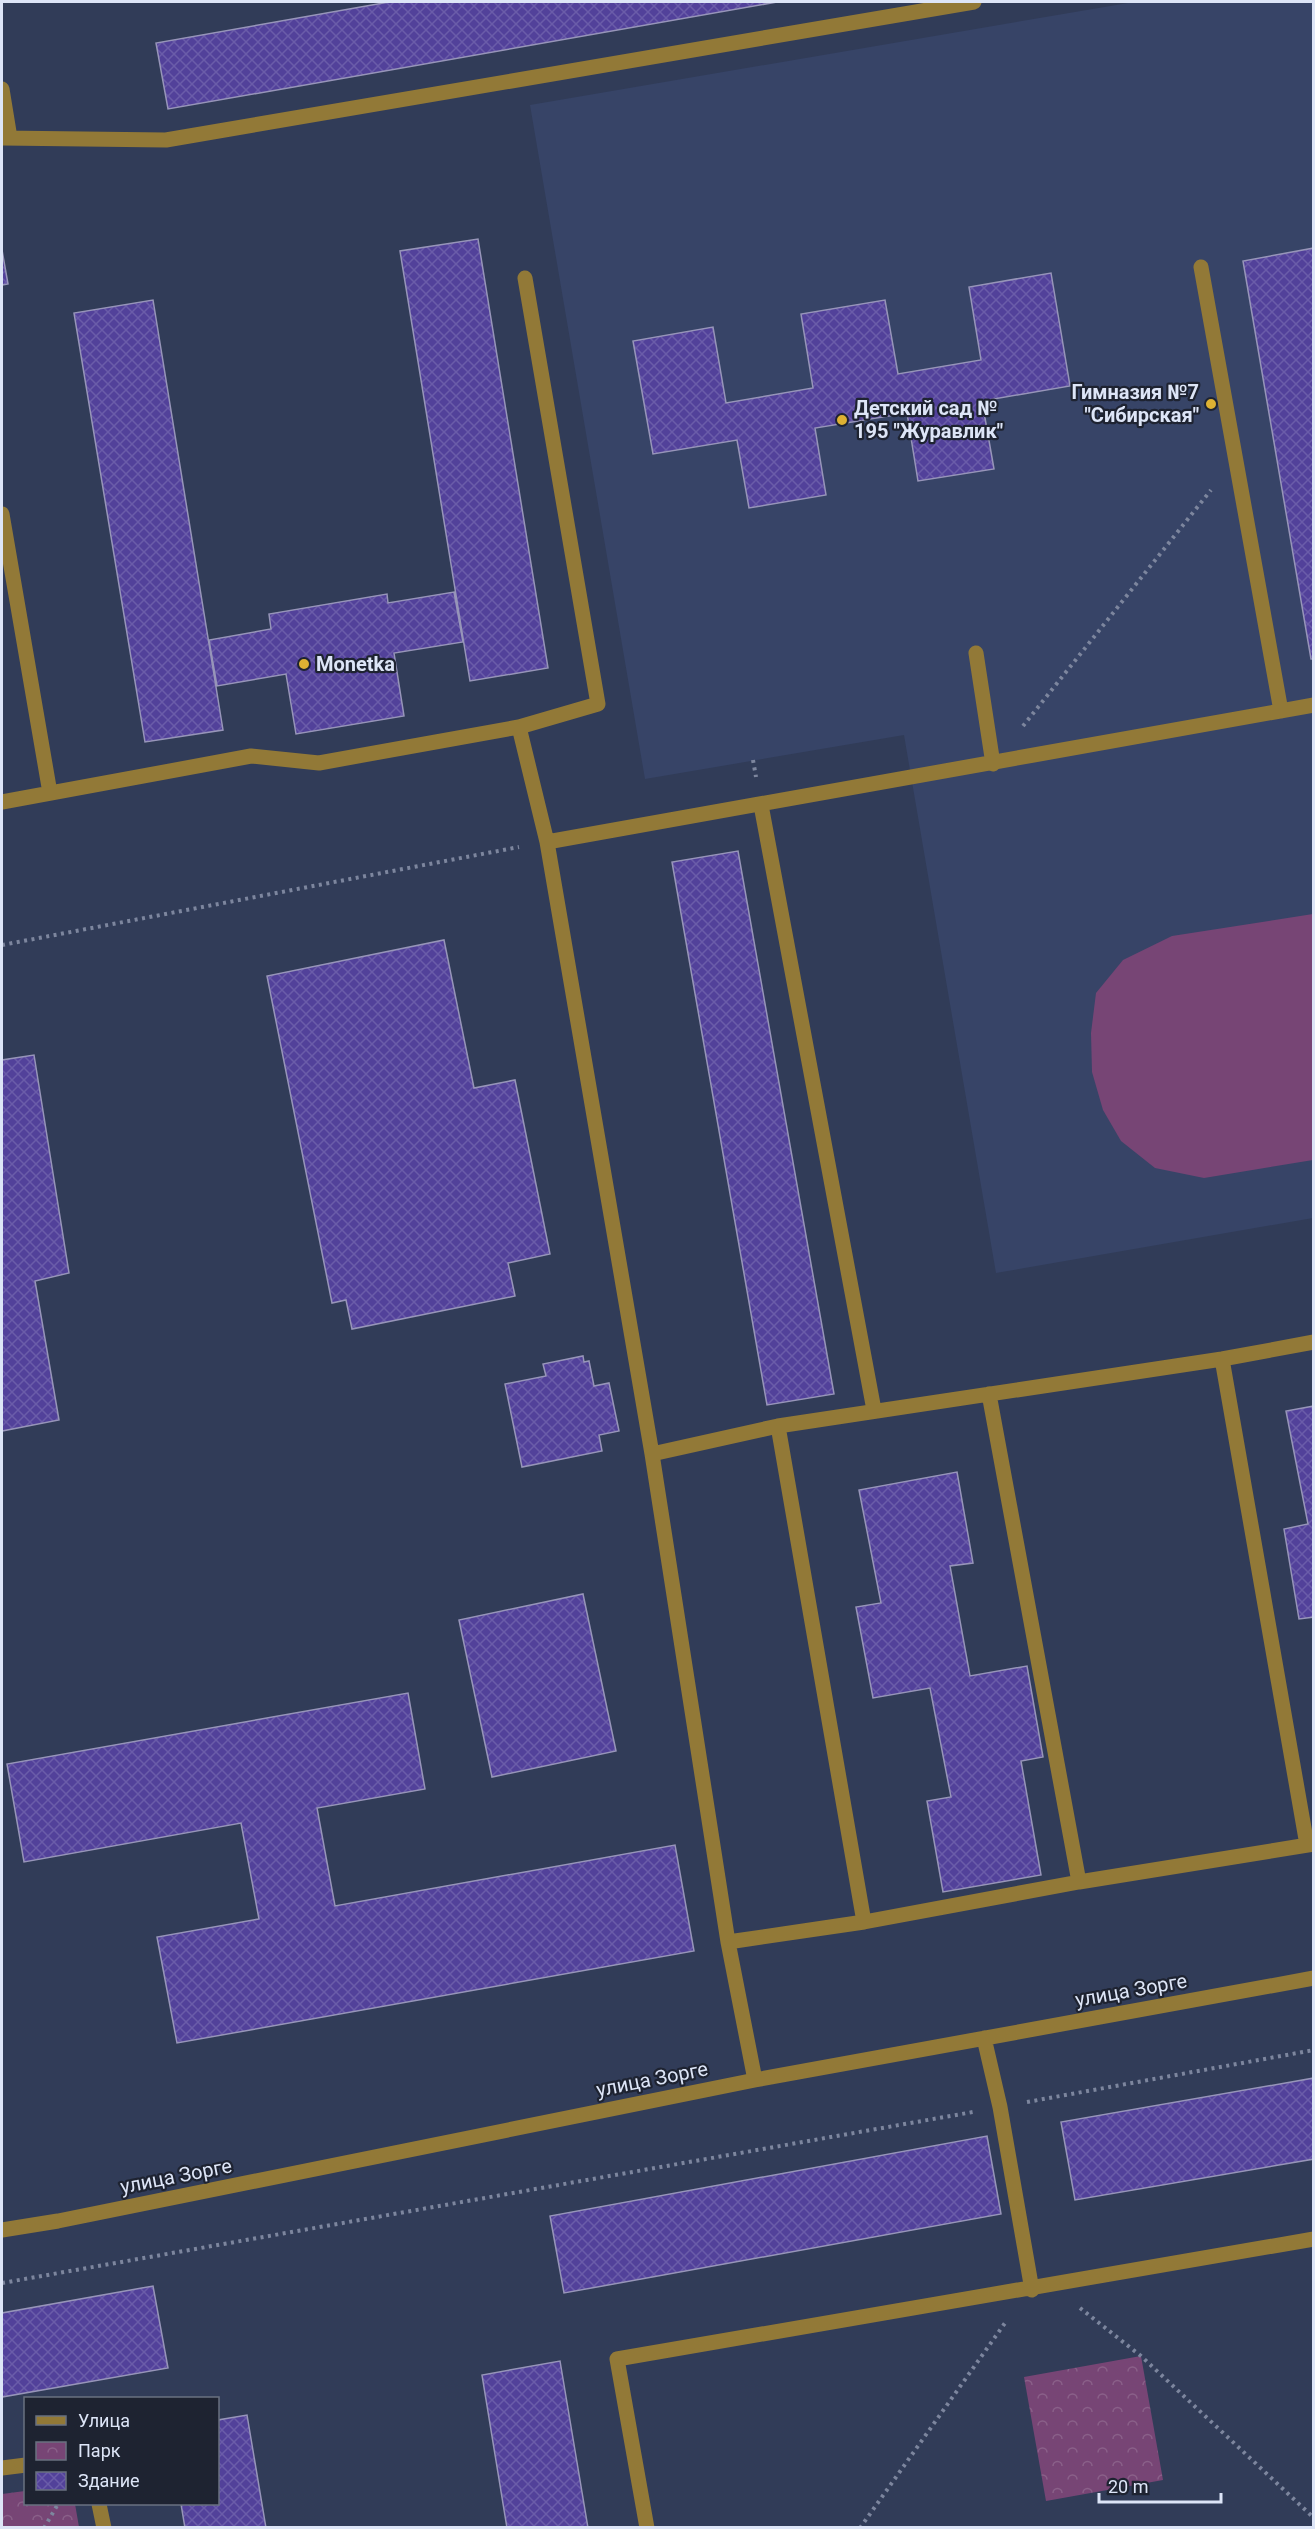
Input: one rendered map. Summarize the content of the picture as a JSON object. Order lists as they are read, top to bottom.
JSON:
{
  "streets": {
    "street": ["улица Зорге"]
  },
  "places": ["Гимназия №7 \"Сибирская\"", "Детский сад № 195 \"Журавлик\"", "Monetka"],
  "legend": ["Улица", "Парк", "Здание"],
  "scale_bar": "20 m"
}
